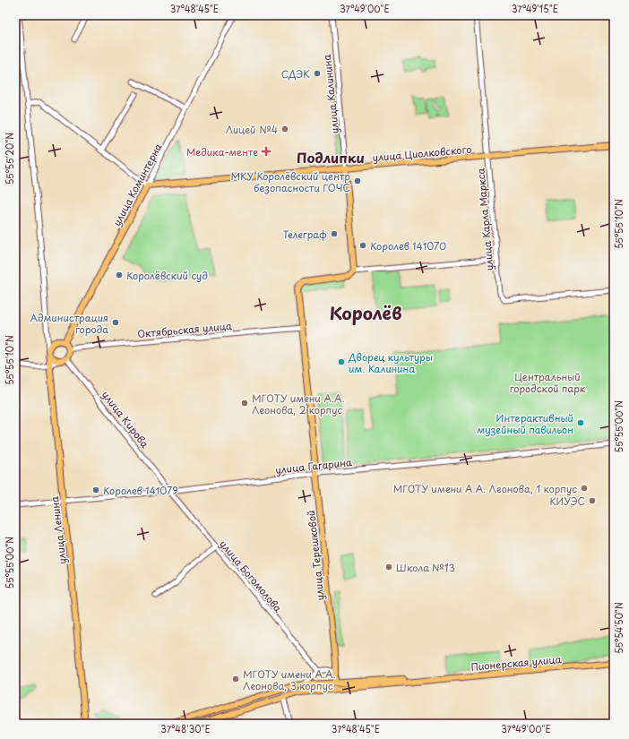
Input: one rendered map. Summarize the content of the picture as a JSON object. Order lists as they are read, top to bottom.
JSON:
{
  "streets": {
    "main road": [
      "улица Калинина",
      "улица Циолковского",
      "улица Коминтерна",
      "улица Ленина",
      "улица Терешковой",
      "Пионерская улица"
    ],
    "street": [
      "улица Карла Маркса",
      "Октябрьская улица",
      "улица Кирова",
      "улица Гагарина",
      "улица Богомолова"
    ]
  },
  "crossings": [
    ["улица Калинина", "улица Циолковского"],
    ["улица Калинина", "улица Терешковой"],
    ["улица Циолковского", "улица Коминтерна"],
    ["улица Циолковского", "улица Карла Маркса"],
    ["улица Коминтерна", "Октябрьская улица"],
    ["улица Коминтерна", "улица Кирова"],
    ["улица Коминтерна", "улица Ленина"],
    ["Октябрьская улица", "улица Кирова"],
    ["Октябрьская улица", "улица Ленина"],
    ["Октябрьская улица", "улица Терешковой"],
    ["улица Кирова", "улица Гагарина"],
    ["улица Кирова", "улица Ленина"],
    ["улица Кирова", "улица Богомолова"],
    ["улица Гагарина", "улица Ленина"],
    ["улица Гагарина", "улица Терешковой"],
    ["улица Гагарина", "улица Богомолова"],
    ["улица Терешковой", "Пионерская улица"]
  ],
  "districts": ["Подлипки", "Королёв"],
  "parks": ["Центральный городской парк"],
  "places": {
    "other": [
      "СДЭК",
      "Лицей №4",
      "МКУ Королёвский центр безопасности ГОЧС",
      "Телеграф",
      "Королев 141070",
      "Королёвский суд",
      "Администрация города",
      "Дворец культуры им. Калинина",
      "МГОТУ имени А.А. Леонова, 2 корпус",
      "Интерактивный музейный павильон",
      "МГОТУ имени А.А. Леонова, 1 корпус",
      "Королев 141079",
      "КИУЭС",
      "Школа №13",
      "МГОТУ имени А.А. Леонова, 3 корпус"
    ],
    "health": ["Медика-менте"]
  },
  "coordinates": [
    "37°48'45\"E",
    "37°49'00\"E",
    "37°49'15\"E",
    "55°55'20\"N",
    "55°55'10\"N",
    "55°55'00\"N",
    "55°54'50\"N",
    "37°48'30\"E"
  ]
}
